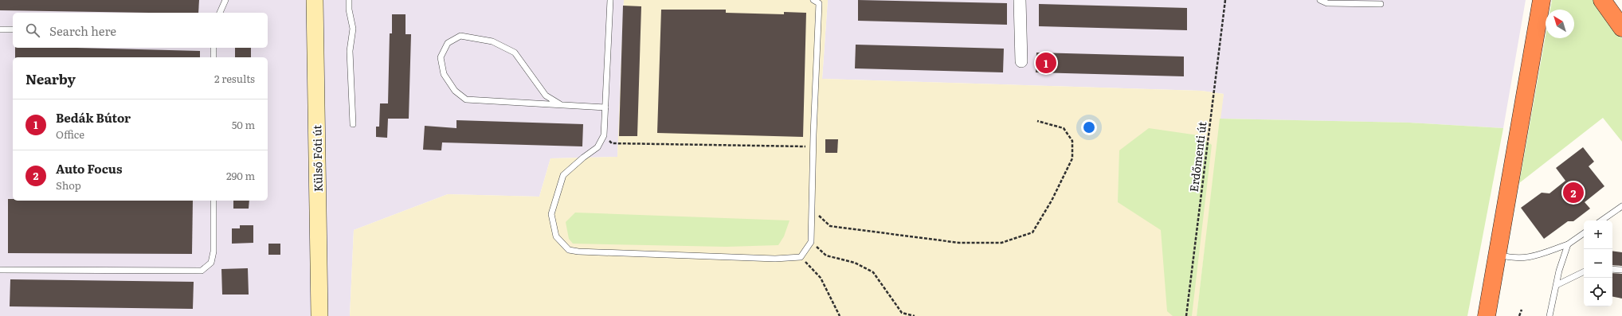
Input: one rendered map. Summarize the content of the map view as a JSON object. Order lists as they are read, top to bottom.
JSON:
{
  "streets": {
    "main road": ["Külső Fóti út"],
    "path": ["Erdőmenti út"]
  },
  "north": "top left",
  "page": {
    "search": "Search here",
    "pins": ["1", "2"],
    "heading": ["Nearby", "2 results"],
    "list": [
      {
        "mark": "1",
        "name": "Bedák Bútor",
        "note": "Office",
        "value": "50 m"
      },
      {
        "mark": "2",
        "name": "Auto Focus",
        "note": "Shop",
        "value": "290 m"
      }
    ],
    "map_buttons": ["+", "−"]
  }
}
